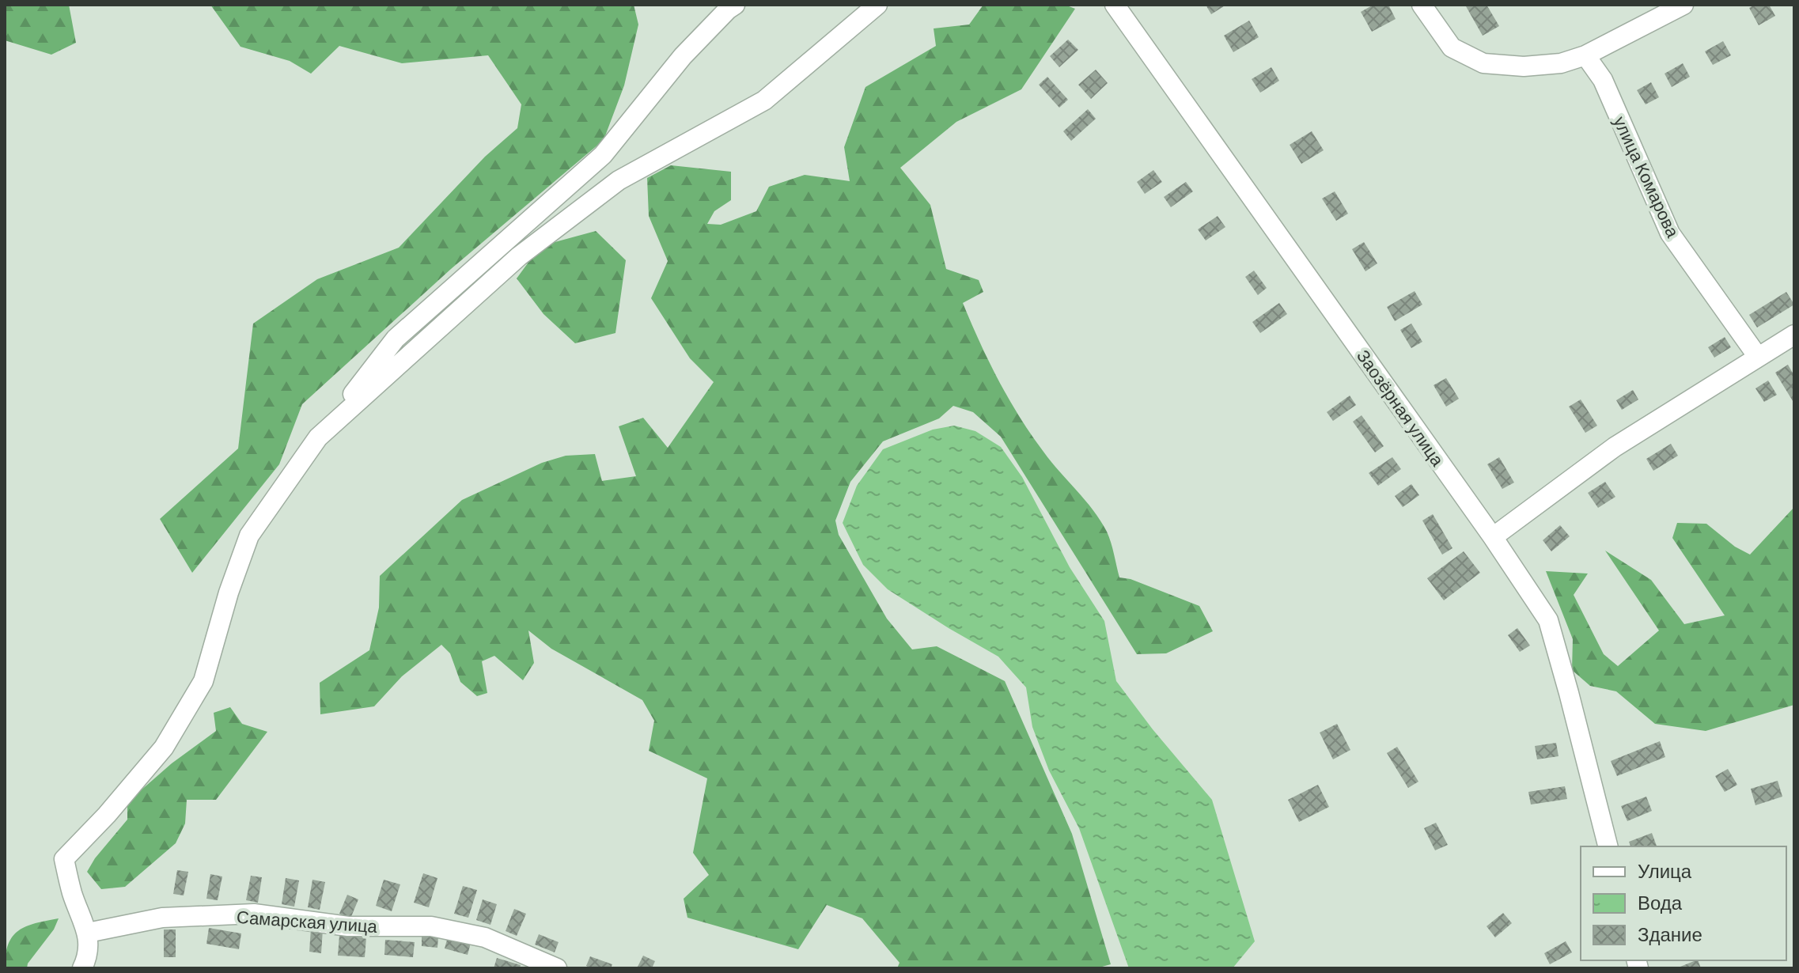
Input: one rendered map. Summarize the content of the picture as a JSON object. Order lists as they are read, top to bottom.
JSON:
{
  "streets": {
    "street": ["улица Комарова", "Заозёрная улица", "Самарская улица"]
  },
  "legend": ["Улица", "Вода", "Здание"]
}
